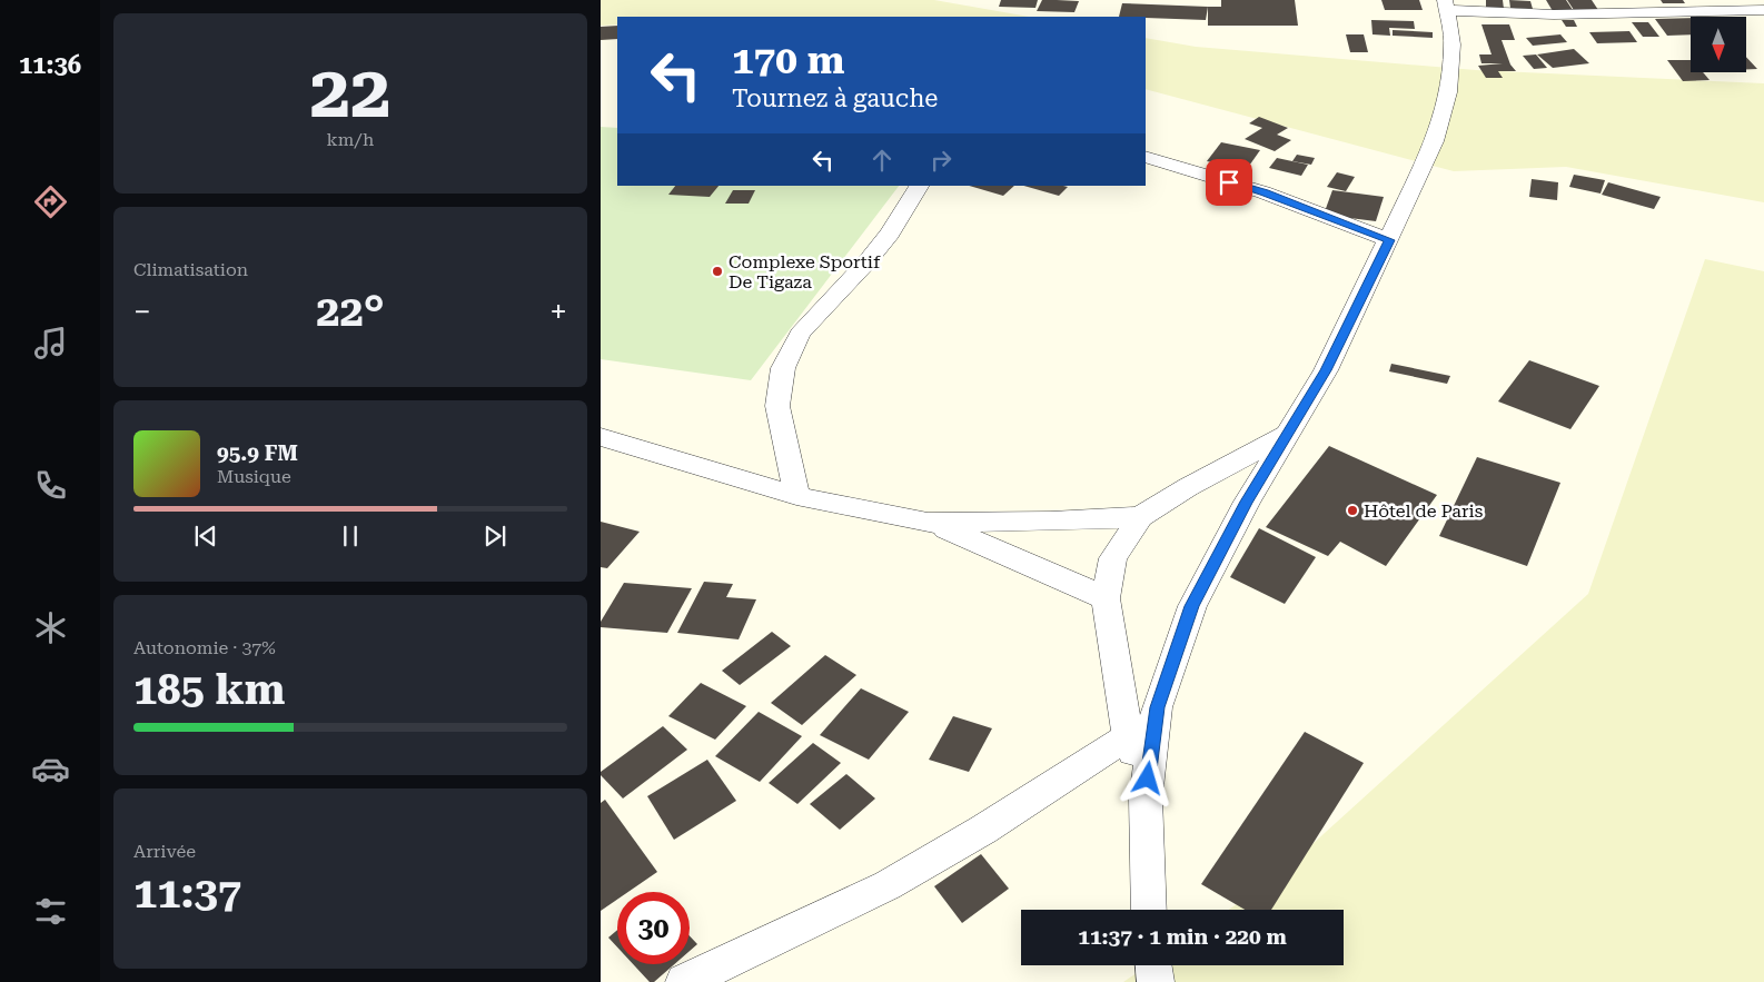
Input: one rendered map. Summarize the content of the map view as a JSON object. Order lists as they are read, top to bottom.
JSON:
{
  "places": ["Complexe Sportif De Tigaza", "Hôtel de Paris"],
  "north": "bottom",
  "page": {
    "tabs": "11:36",
    "tile": [
      ["22", "km/h"],
      "Climatisation",
      ["Autonomie · 37%", "185 km"],
      ["Arrivée", "11:37"]
    ],
    "turn": ["170 m", "Tournez à gauche"],
    "heat": ["−", "22°", "+"],
    "song": ["95.9 FM", "Musique"],
    "limit": "30",
    "trip": "11:37 · 1 min · 220 m"
  }
}
